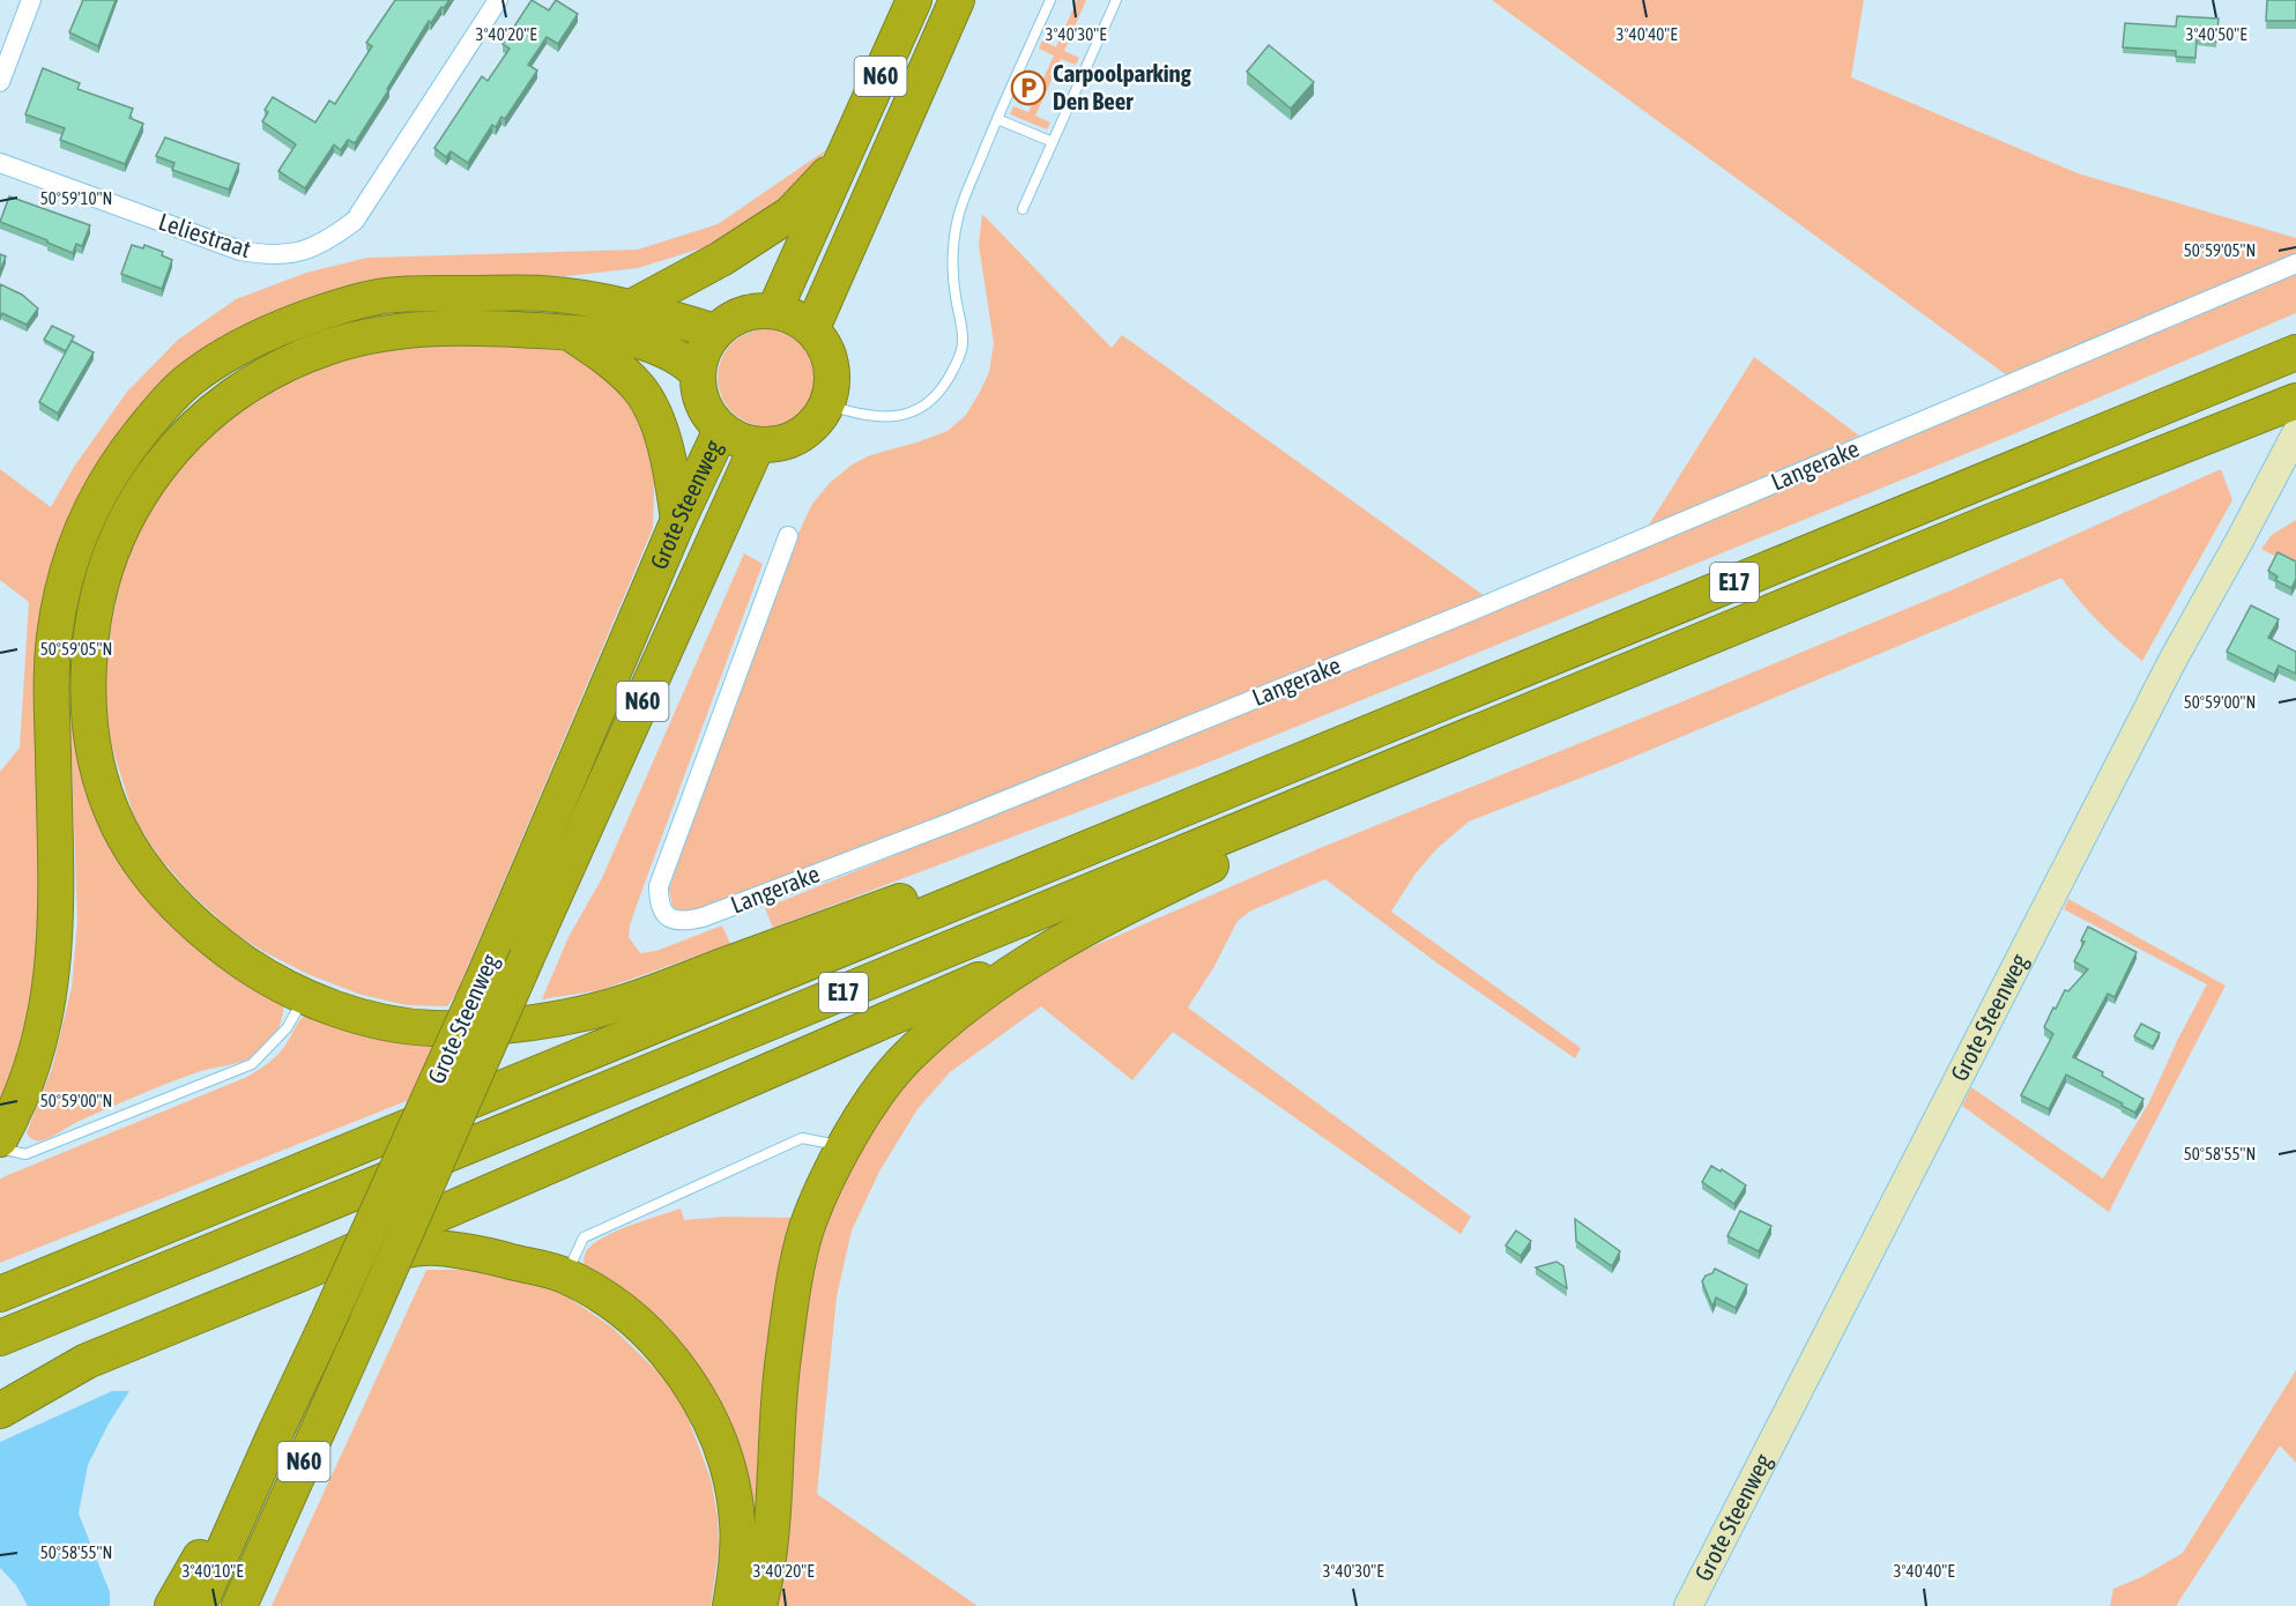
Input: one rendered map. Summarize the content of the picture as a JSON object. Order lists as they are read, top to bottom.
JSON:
{
  "streets": {
    "highway": ["N60", "Grote Steenweg", "E17"],
    "street": ["Leliestraat", "Langerake"]
  },
  "crossings": [
    ["N60", "Grote Steenweg"]
  ],
  "places": {
    "parking": ["Carpoolparking Den Beer"]
  },
  "coordinates": [
    "3°40'20\"E",
    "3°40'30\"E",
    "3°40'40\"E",
    "3°40'50\"E",
    "50°59'10\"N",
    "50°59'05\"N",
    "50°59'00\"N",
    "50°58'55\"N",
    "3°40'10\"E"
  ]
}
